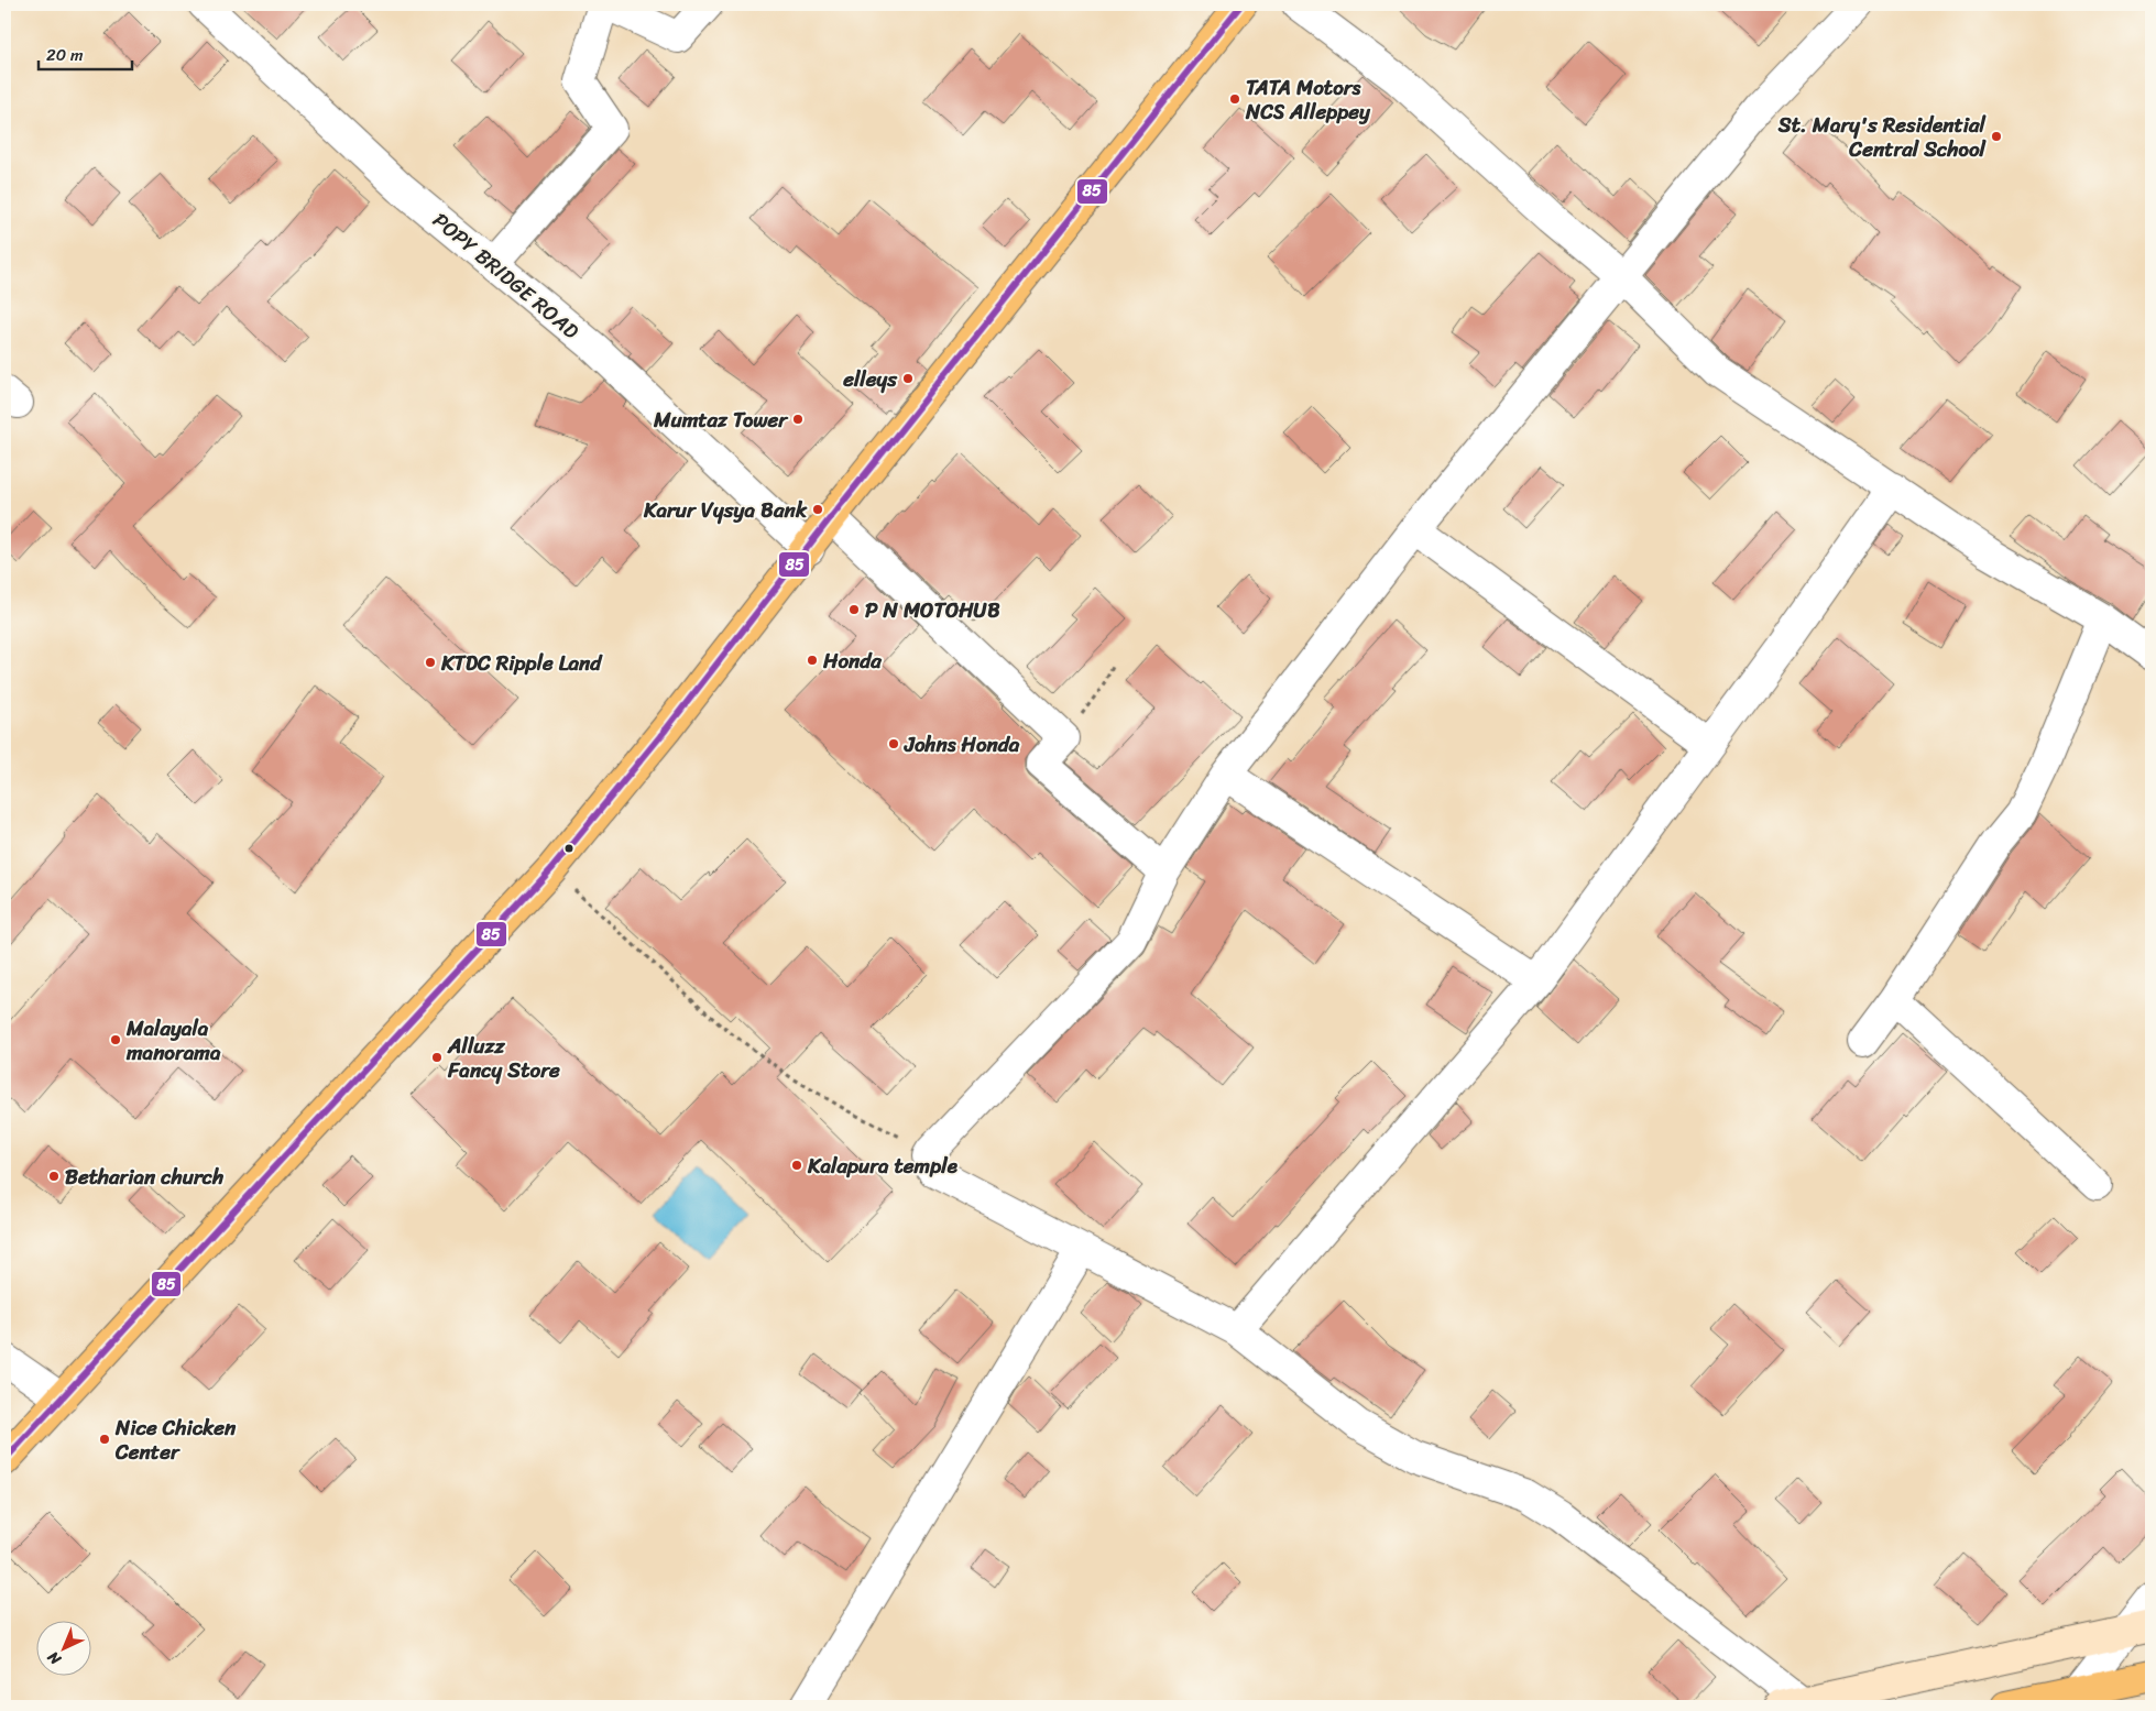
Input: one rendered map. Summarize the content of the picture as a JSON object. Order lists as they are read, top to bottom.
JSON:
{
  "streets": {
    "street": ["POPY BRIDGE ROAD"]
  },
  "places": [
    "TATA Motors NCS Alleppey",
    "St. Mary's Residential Central School",
    "elleys",
    "Mumtaz Tower",
    "Karur Vysya Bank",
    "P N MOTOHUB",
    "Honda",
    "KTDC Ripple Land",
    "Johns Honda",
    "Malayala manorama",
    "Alluzz Fancy Store",
    "Kalapura temple",
    "Betharian church",
    "Nice Chicken Center"
  ],
  "lines": ["transit line 85"],
  "scale_bar": "20 m",
  "north": "bottom left"
}
